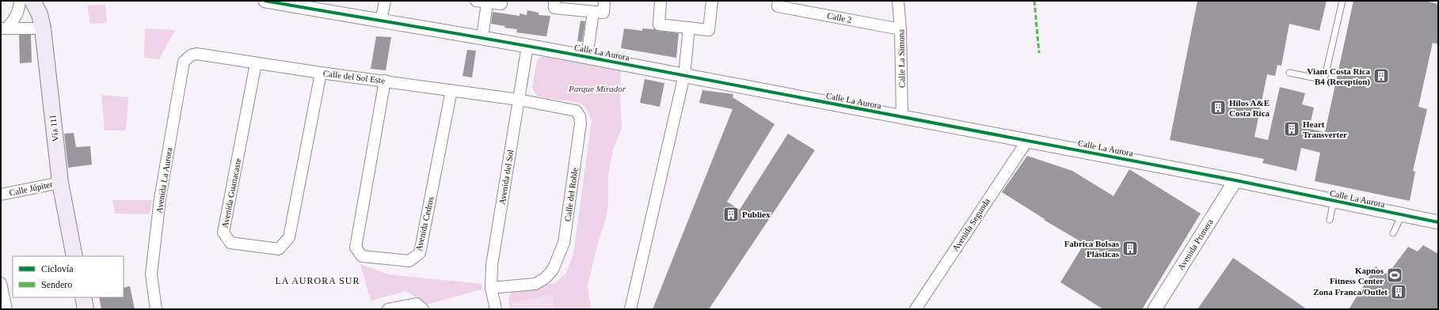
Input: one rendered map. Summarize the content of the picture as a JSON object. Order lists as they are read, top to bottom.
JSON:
{
  "streets": {
    "main road": ["Vía 111"],
    "street": [
      "Calle 2",
      "Calle La Aurora",
      "Calle La Simona",
      "Calle del Sol Este",
      "Avenida del Sol",
      "Avenida La Aurora",
      "Calle Júpiter",
      "Avenida Guanacaste",
      "Calle del Roble",
      "Avenida Cedros",
      "Avenida Segunda",
      "Avenida Primera"
    ]
  },
  "crossings": [
    ["Calle 2", "Calle La Simona"],
    ["Calle La Aurora", "Calle La Simona"],
    ["Calle La Aurora", "Avenida del Sol"],
    ["Calle La Aurora", "Avenida Segunda"],
    ["Calle La Aurora", "Avenida Primera"],
    ["Calle del Sol Este", "Avenida del Sol"],
    ["Calle del Sol Este", "Avenida La Aurora"],
    ["Calle del Sol Este", "Avenida Guanacaste"],
    ["Calle del Sol Este", "Calle del Roble"],
    ["Calle del Sol Este", "Avenida Cedros"],
    ["Vía 111", "Calle Júpiter"],
    ["Avenida del Sol", "Calle del Roble"]
  ],
  "districts": ["LA AURORA SUR"],
  "parks": ["Parque Mirador"],
  "places": {
    "building": [
      "Viant Costa Rica B4 (Reception)",
      "Hilos A&E Costa Rica",
      "Heart Transverter",
      "Publiex",
      "Fabrica Bolsas Plásticas",
      "Zona Franca/Outlet"
    ],
    "sports": ["Kapnos Fitness Center"]
  },
  "legend": ["Ciclovía", "Sendero"]
}
